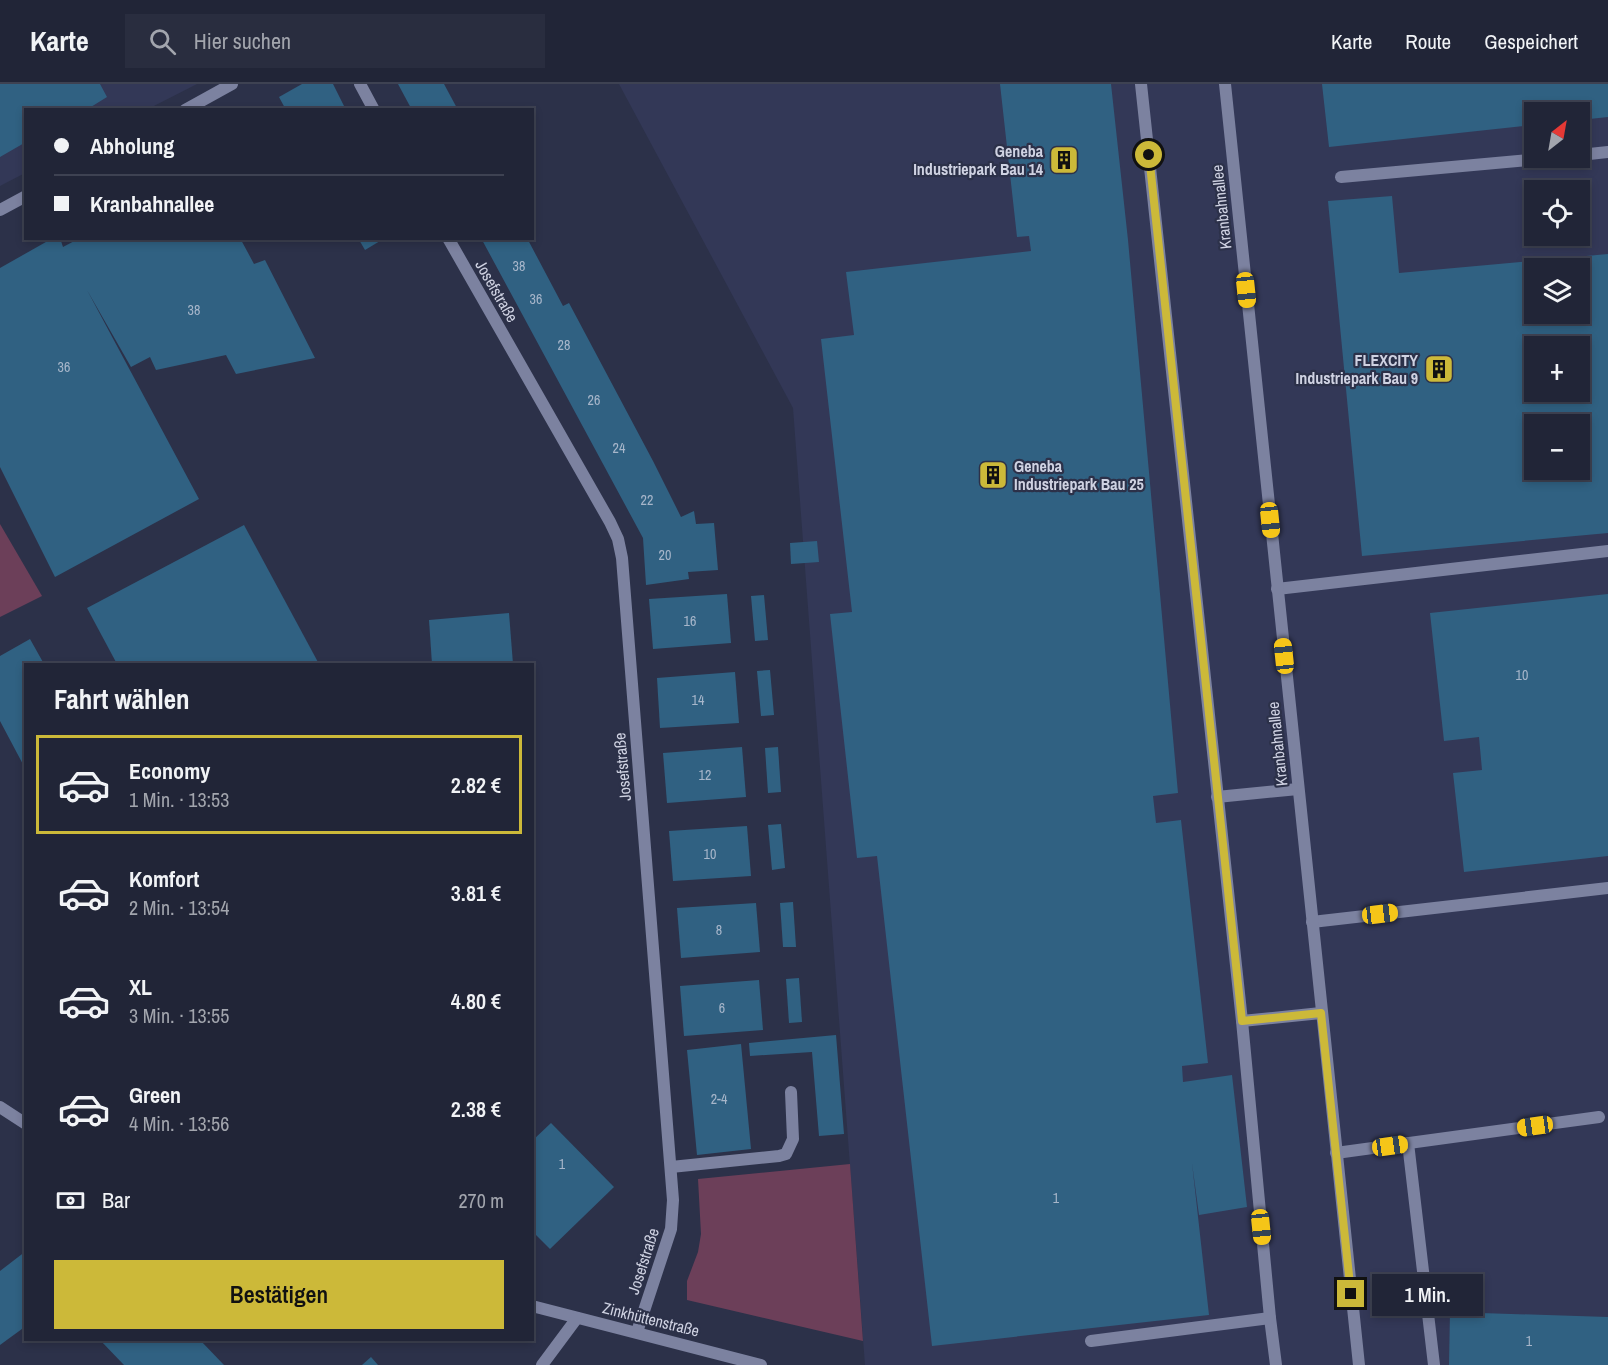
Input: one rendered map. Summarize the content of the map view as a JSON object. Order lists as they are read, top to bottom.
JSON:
{
  "streets": {
    "street": ["Kranbahnallee", "Josefstraße", "Zinkhüttenstraße"]
  },
  "crossings": [
    ["Josefstraße", "Zinkhüttenstraße"]
  ],
  "places": {
    "building": ["Geneba Industriepark Bau 14", "FLEXCITY Industriepark Bau 9", "Geneba Industriepark Bau 25"]
  },
  "house_numbers": [
    "38",
    "36",
    "38",
    "28",
    "36",
    "26",
    "24",
    "22",
    "20",
    "16",
    "10",
    "14",
    "12",
    "10",
    "8",
    "6",
    "2-4",
    "1",
    "1",
    "1"
  ],
  "north": "top right",
  "page": {
    "header": "Karte",
    "search": "Hier suchen",
    "nav": ["Karte", "Route", "Gespeichert"],
    "map_buttons": ["+", "−"],
    "banner": ["Abholung", "Kranbahnallee"],
    "heading": "Fahrt wählen",
    "list": [
      {
        "name": "Economy",
        "note": "1 Min. · 13:53",
        "value": "2.82 €"
      },
      {
        "name": "Komfort",
        "note": "2 Min. · 13:54",
        "value": "3.81 €"
      },
      {
        "name": "XL",
        "note": "3 Min. · 13:55",
        "value": "4.80 €"
      },
      {
        "name": "Green",
        "note": "4 Min. · 13:56",
        "value": "2.38 €"
      }
    ],
    "pay": ["Bar", "270 m"],
    "buttons": "Bestätigen",
    "bubble": "1 Min."
  }
}
